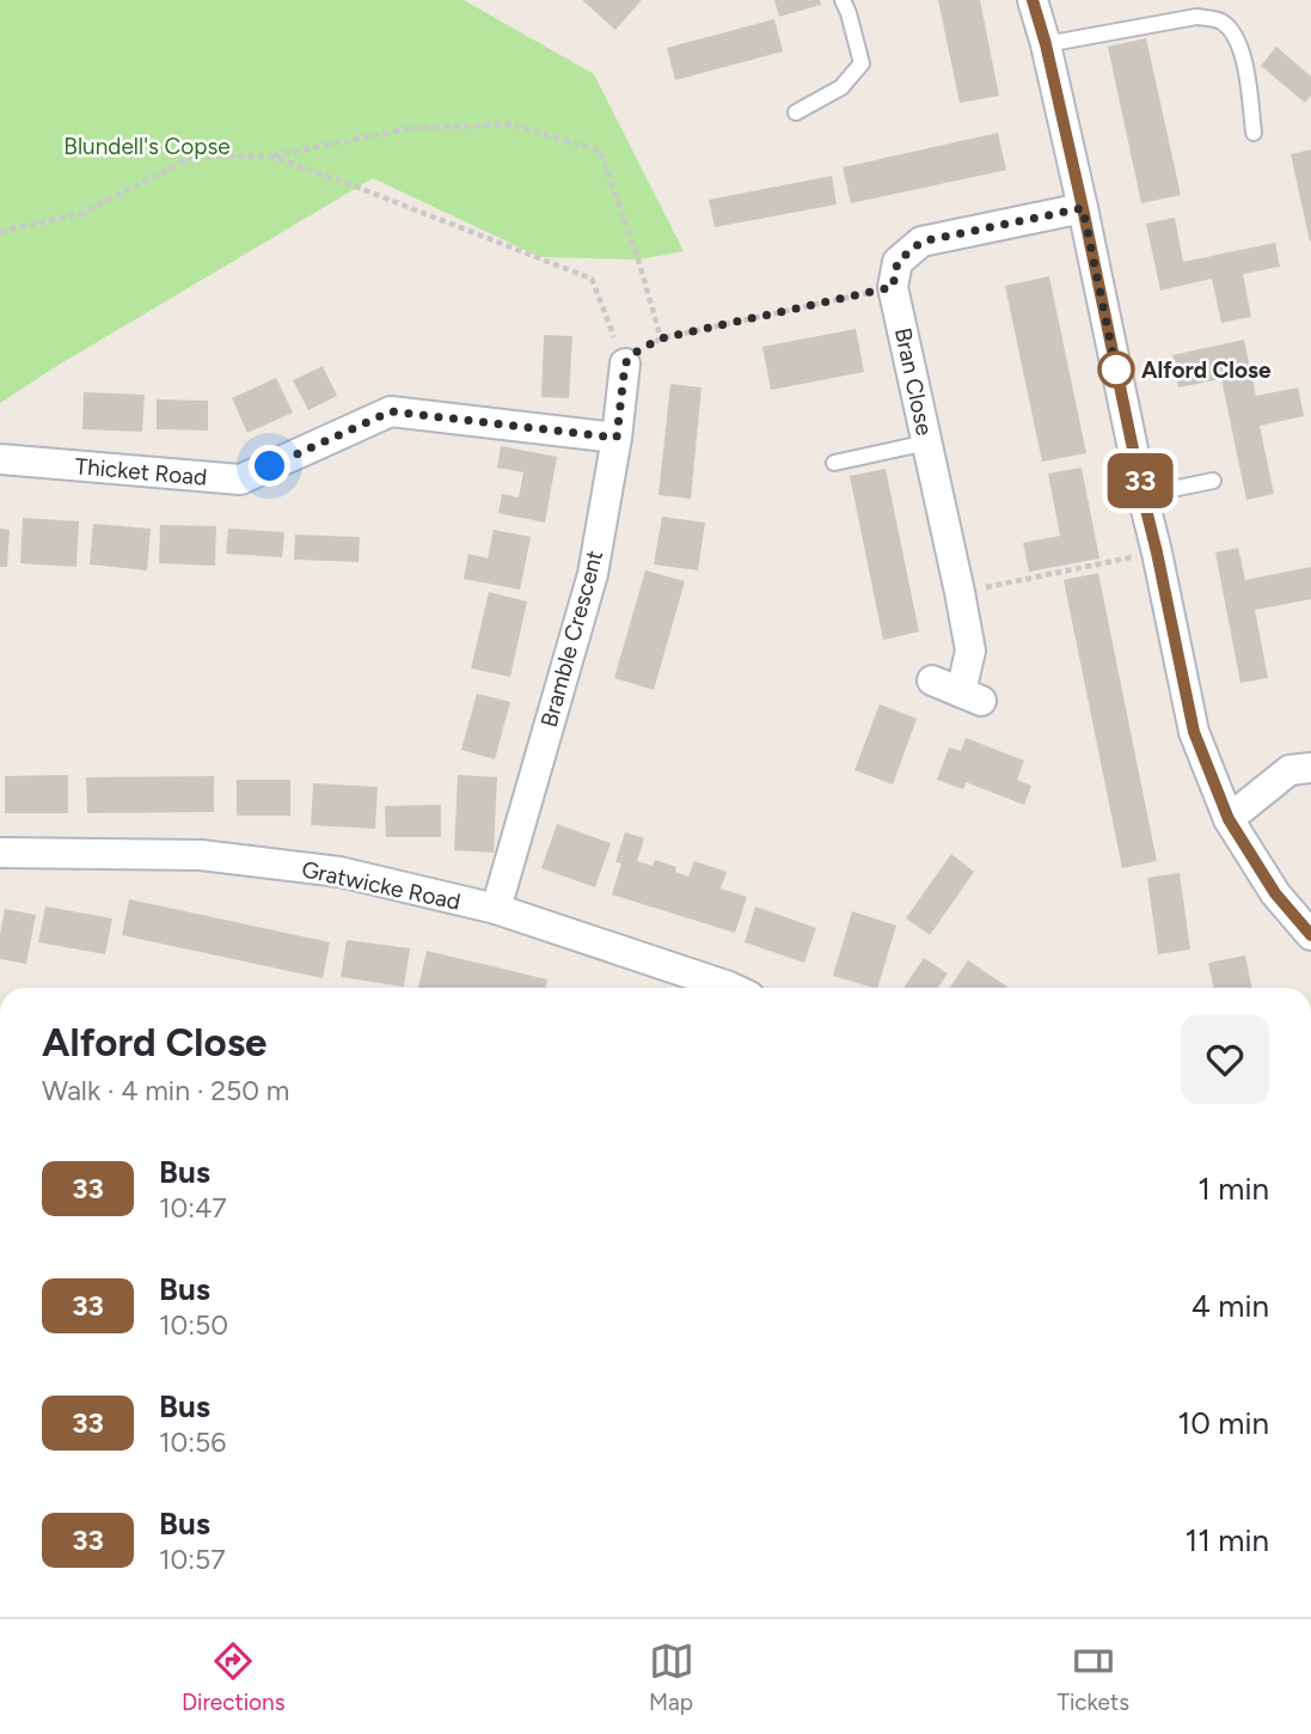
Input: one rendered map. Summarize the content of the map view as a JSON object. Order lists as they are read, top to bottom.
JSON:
{
  "streets": {
    "street": [
      "Bran Close",
      "Thicket Road",
      "Bramble Crescent",
      "Gratwicke Road"
    ]
  },
  "crossings": [
    ["Thicket Road", "Bramble Crescent"],
    ["Bramble Crescent", "Gratwicke Road"]
  ],
  "parks": ["Blundell's Copse"],
  "places": ["Alford Close"],
  "lines": ["bus line 33"],
  "page": {
    "on_map": "33",
    "heading": ["Alford Close", "Walk · 4 min · 250 m"],
    "list": [
      {
        "mark": "33",
        "name": "Bus",
        "note": "10:47",
        "value": "1 min"
      },
      {
        "mark": "33",
        "name": "Bus",
        "note": "10:50",
        "value": "4 min"
      },
      {
        "mark": "33",
        "name": "Bus",
        "note": "10:56",
        "value": "10 min"
      },
      {
        "mark": "33",
        "name": "Bus",
        "note": "10:57",
        "value": "11 min"
      }
    ],
    "tabs": ["Directions", "Map", "Tickets"]
  }
}
